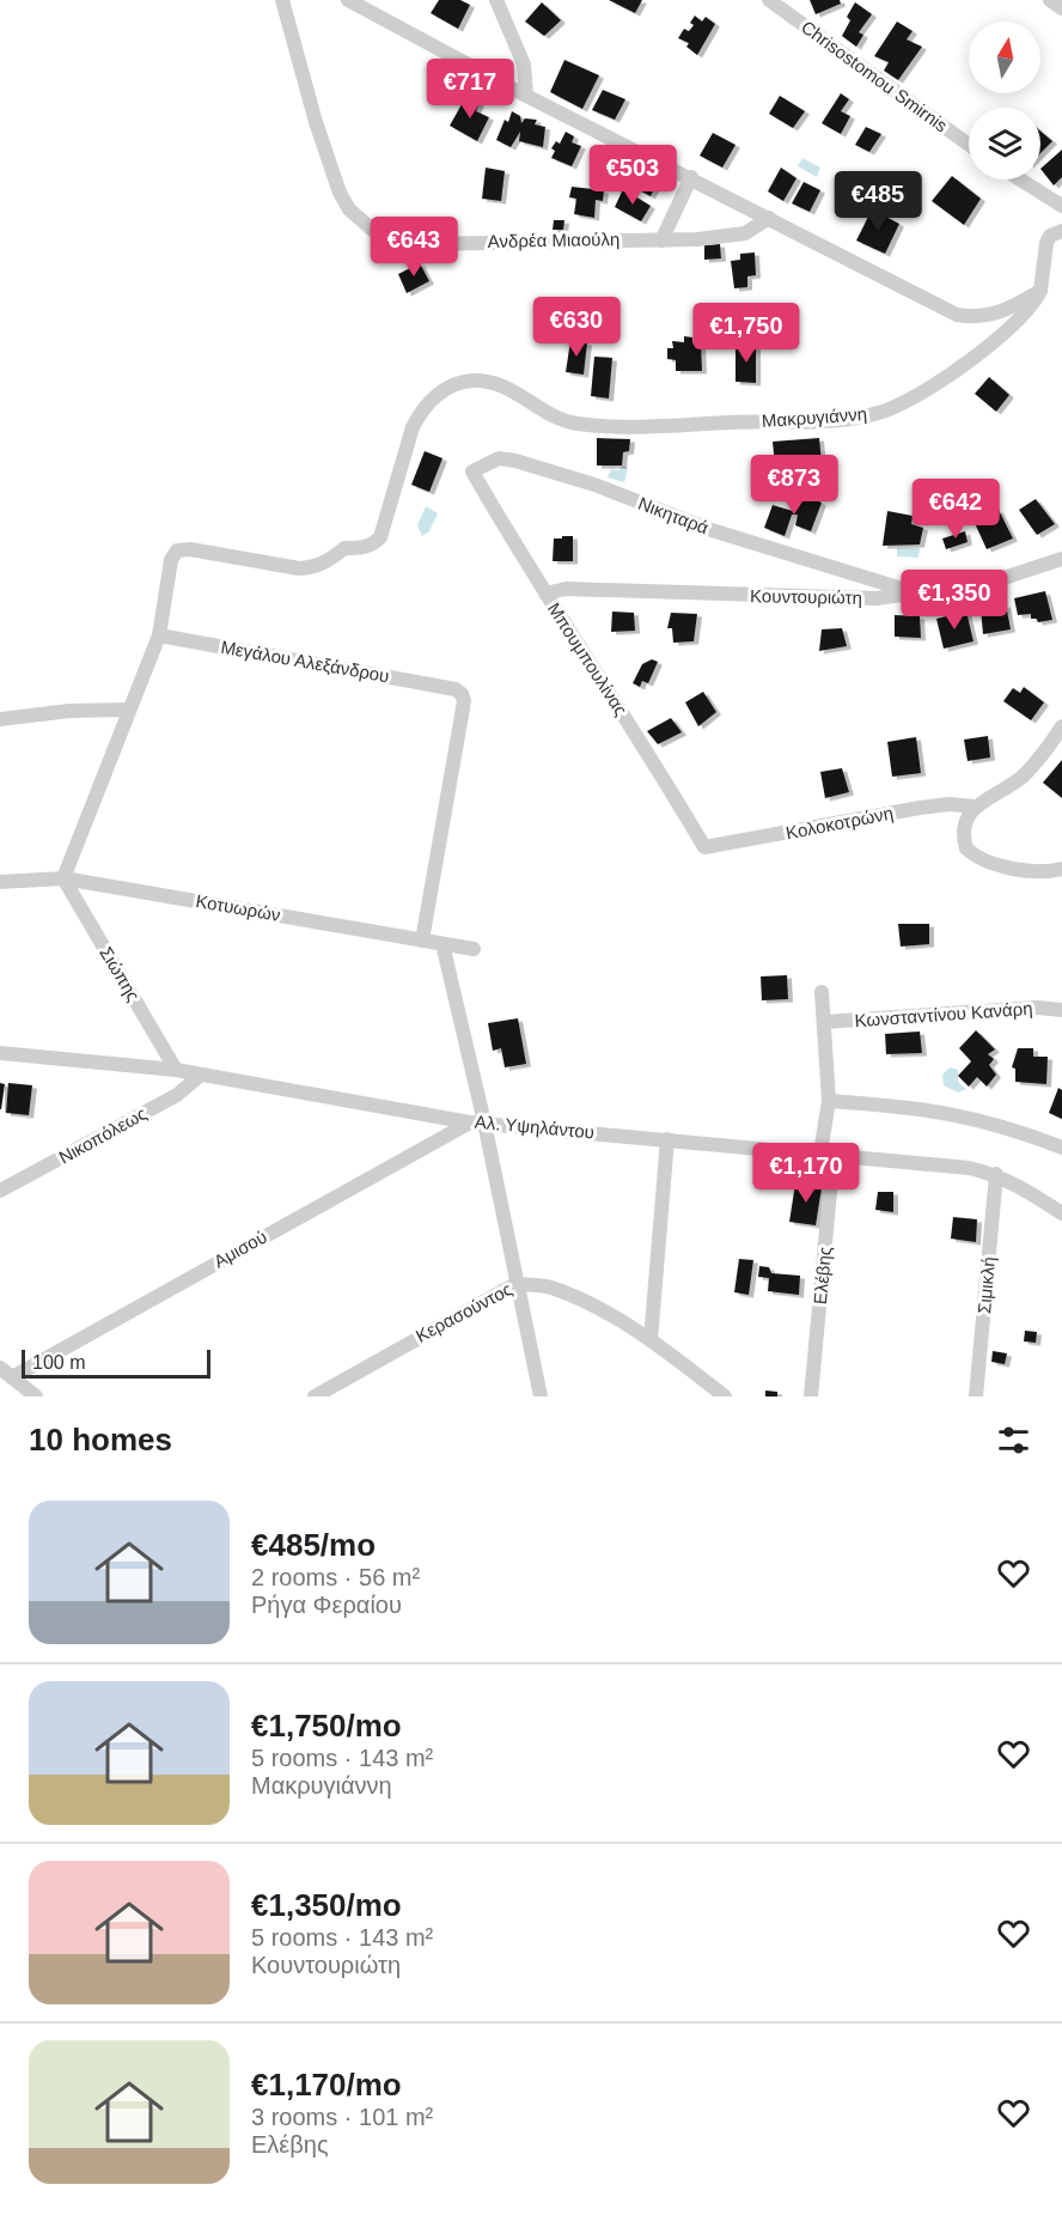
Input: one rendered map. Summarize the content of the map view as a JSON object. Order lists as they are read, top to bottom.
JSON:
{
  "streets": {
    "street": [
      "Chrisostomou Smirnis",
      "Ανδρέα Μιαούλη",
      "Μακρυγιάννη",
      "Νικηταρά",
      "Κουντουριώτη",
      "Μπουμπουλίνας",
      "Μεγάλου Αλεξάνδρου",
      "Κολοκοτρώνη",
      "Κοτυωρών",
      "Σιώπης",
      "Κωνσταντίνου Κανάρη",
      "Αλ. Υψηλάντου",
      "Νικοπόλεως",
      "Αμισού",
      "Ελέβης",
      "Σιμικλή",
      "Κερασούντος"
    ]
  },
  "crossings": [
    ["Μακρυγιάννη", "Μεγάλου Αλεξάνδρου"],
    ["Νικηταρά", "Κουντουριώτη"],
    ["Νικηταρά", "Μπουμπουλίνας"],
    ["Κουντουριώτη", "Μπουμπουλίνας"],
    ["Μπουμπουλίνας", "Κολοκοτρώνη"],
    ["Μεγάλου Αλεξάνδρου", "Κοτυωρών"],
    ["Κοτυωρών", "Σιώπης"],
    ["Σιώπης", "Αλ. Υψηλάντου"],
    ["Κωνσταντίνου Κανάρη", "Ελέβης"],
    ["Αλ. Υψηλάντου", "Νικοπόλεως"],
    ["Αλ. Υψηλάντου", "Αμισού"],
    ["Αλ. Υψηλάντου", "Ελέβης"],
    ["Αλ. Υψηλάντου", "Σιμικλή"]
  ],
  "scale_bar": "100 m",
  "north": "top",
  "page": {
    "price": [
      "€717",
      "€503",
      "€485",
      "€643",
      "€630",
      "€1,750",
      "€873",
      "€642",
      "€1,350",
      "€1,170"
    ],
    "scale": "100 m",
    "heading": "10 homes",
    "list": [
      {
        "name": "€485/mo",
        "note": "2 rooms · 56 m² · Ρήγα Φεραίου"
      },
      {
        "name": "€1,750/mo",
        "note": "5 rooms · 143 m² · Μακρυγιάννη"
      },
      {
        "name": "€1,350/mo",
        "note": "5 rooms · 143 m² · Κουντουριώτη"
      },
      {
        "name": "€1,170/mo",
        "note": "3 rooms · 101 m² · Ελέβης"
      }
    ]
  }
}
